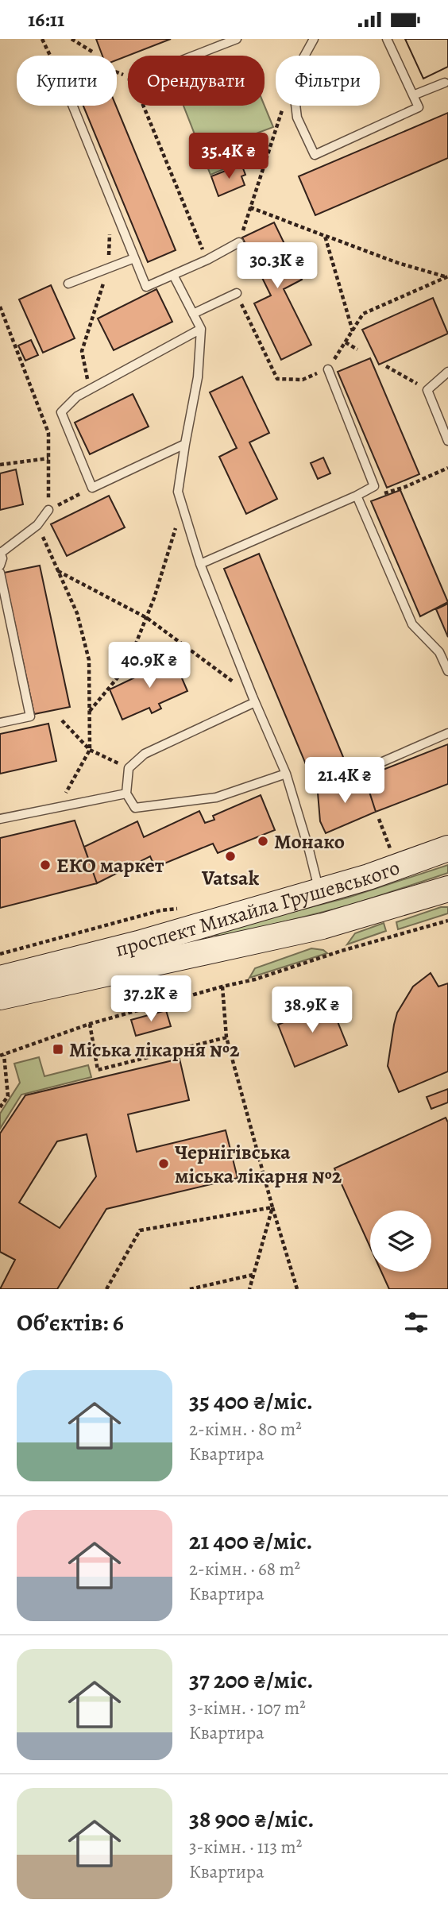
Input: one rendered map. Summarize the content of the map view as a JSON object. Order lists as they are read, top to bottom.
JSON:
{
  "streets": {
    "main road": ["проспект Михайла Грушевського"]
  },
  "places": {
    "other": [
      "Монако",
      "Vatsak",
      "ЕКО маркет",
      "Чернігівська міська лікарня №2"
    ],
    "transit": ["Міська лікарня №2"]
  },
  "page": {
    "status": "16:11",
    "chip": ["Купити", "Орендувати", "Фільтри"],
    "price": [
      "35.4K ₴",
      "30.3K ₴",
      "40.9K ₴",
      "21.4K ₴",
      "37.2K ₴",
      "38.9K ₴"
    ],
    "heading": "Об’єктів: 6",
    "list": [
      {
        "name": "35 400 ₴/міс.",
        "note": "2-кімн. · 80 m² · Квартира"
      },
      {
        "name": "21 400 ₴/міс.",
        "note": "2-кімн. · 68 m² · Квартира"
      },
      {
        "name": "37 200 ₴/міс.",
        "note": "3-кімн. · 107 m² · Квартира"
      },
      {
        "name": "38 900 ₴/міс.",
        "note": "3-кімн. · 113 m² · Квартира"
      }
    ]
  }
}
